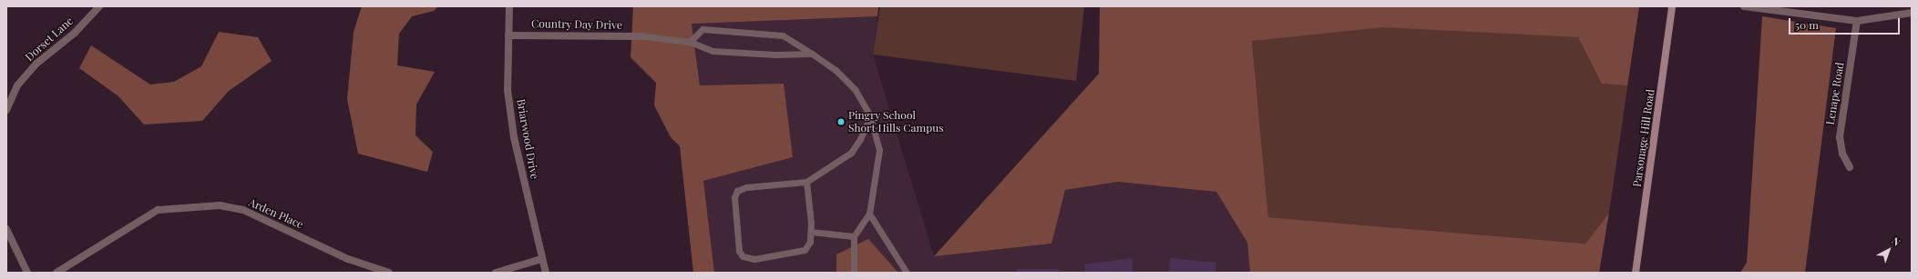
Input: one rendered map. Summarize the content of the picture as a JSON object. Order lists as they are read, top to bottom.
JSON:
{
  "streets": {
    "street": [
      "Country Day Drive",
      "Dorset Lane",
      "Lenape Road",
      "Parsonage Hill Road",
      "Briarwood Drive",
      "Arden Place"
    ]
  },
  "crossings": [
    ["Country Day Drive", "Briarwood Drive"]
  ],
  "places": ["Pingry School Short Hills Campus"],
  "scale_bar": "50 m",
  "north": "top right"
}
